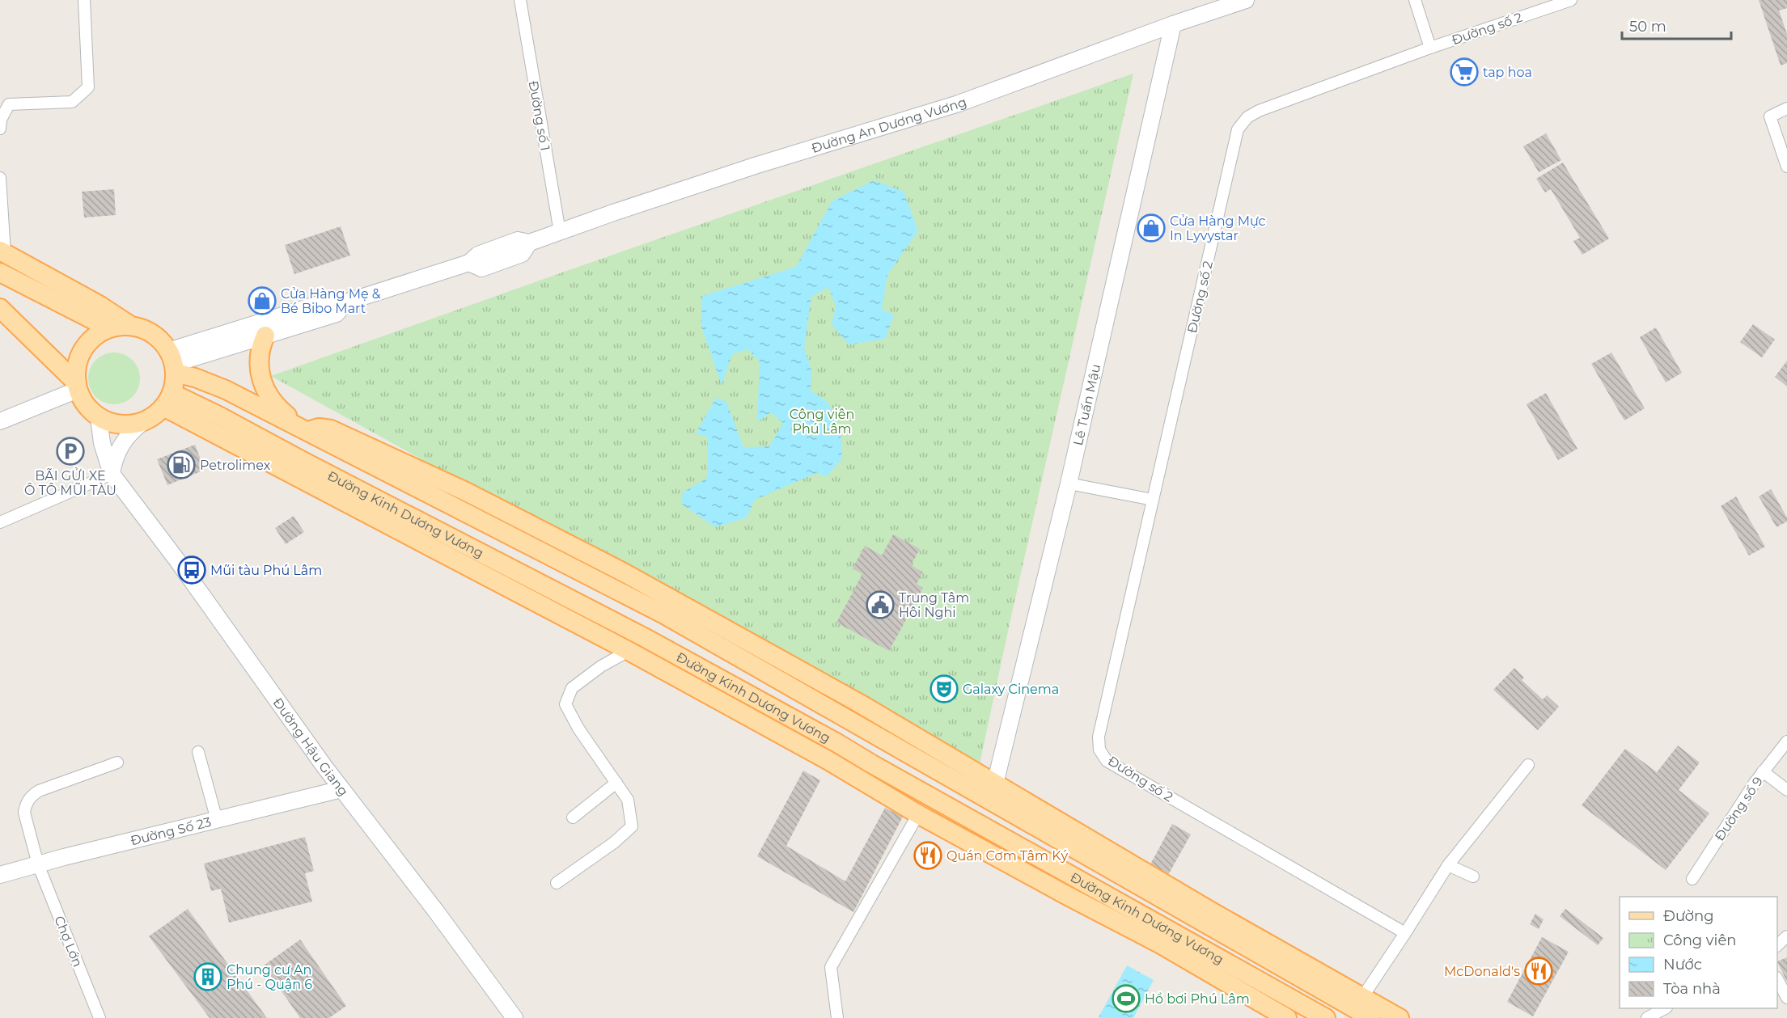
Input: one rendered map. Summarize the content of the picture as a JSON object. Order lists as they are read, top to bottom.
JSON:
{
  "streets": {
    "main road": [
      "Đường An Dương Vương",
      "Lê Tuấn Mậu",
      "Đường Kinh Dương Vương",
      "Đường Hậu Giang",
      "Đường Số 23"
    ],
    "street": [
      "Đường số 2",
      "Đường số 1",
      "Đường số 9",
      "Chợ Lớn"
    ]
  },
  "crossings": [
    ["Đường số 1", "Đường An Dương Vương"],
    ["Đường An Dương Vương", "Lê Tuấn Mậu"],
    ["Đường An Dương Vương", "Đường Kinh Dương Vương"],
    ["Đường An Dương Vương", "Đường Hậu Giang"],
    ["Lê Tuấn Mậu", "Đường Kinh Dương Vương"],
    ["Đường Kinh Dương Vương", "Đường Hậu Giang"],
    ["Đường Hậu Giang", "Đường Số 23"],
    ["Đường Số 23", "Chợ Lớn"]
  ],
  "parks": ["Công viên Phú Lâm"],
  "places": {
    "supermarket": ["tap hoa"],
    "shop": ["Cửa Hàng Mực In Lyvystar", "Cửa Hàng Mẹ & Bé Bibo Mart"],
    "parking": ["BÃI GỬI XE Ô TÔ MŨI TÀU"],
    "fuel station": ["Petrolimex"],
    "bus stop": ["Mũi tàu Phú Lâm"],
    "public building": ["Trung Tâm Hôi Nghi"],
    "theatre": ["Galaxy Cinema"],
    "restaurant": ["Quán Cơm Tâm Ký", "McDonald's"],
    "building": ["Chung cư An Phú - Quận 6"],
    "sports": ["Hồ bơi Phú Lâm"]
  },
  "legend": [
    "Đường",
    "Công viên",
    "Nước",
    "Tòa nhà"
  ],
  "scale_bar": "50 m"
}
